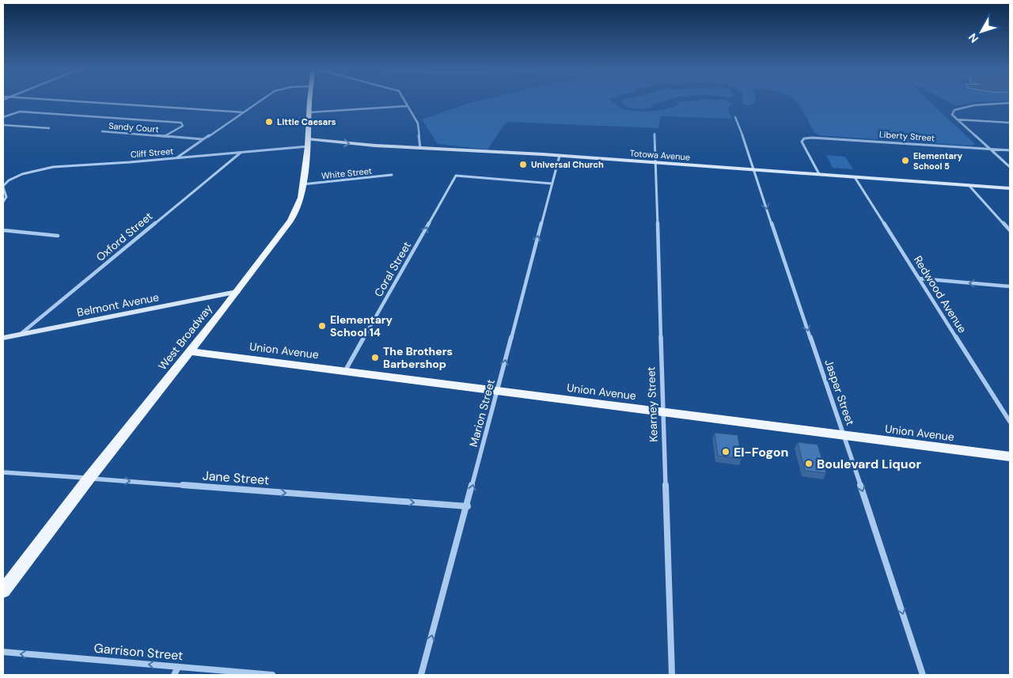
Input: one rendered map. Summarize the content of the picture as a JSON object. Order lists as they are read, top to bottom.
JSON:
{
  "streets": {
    "main road": ["West Broadway", "Union Avenue"],
    "street": [
      "Sandy Court",
      "Liberty Street",
      "Cliff Street",
      "Totowa Avenue",
      "White Street",
      "Oxford Street",
      "Coral Street",
      "Redwood Avenue",
      "Belmont Avenue",
      "Jasper Street",
      "Kearney Street",
      "Marion Street",
      "Jane Street",
      "Garrison Street"
    ]
  },
  "crossings": [
    ["Liberty Street", "Totowa Avenue"],
    ["Cliff Street", "Totowa Avenue"],
    ["Cliff Street", "Oxford Street"],
    ["Cliff Street", "West Broadway"],
    ["Totowa Avenue", "Redwood Avenue"],
    ["Totowa Avenue", "West Broadway"],
    ["Totowa Avenue", "Jasper Street"],
    ["Totowa Avenue", "Kearney Street"],
    ["Totowa Avenue", "Marion Street"],
    ["White Street", "West Broadway"],
    ["Oxford Street", "Belmont Avenue"],
    ["Coral Street", "Union Avenue"],
    ["Coral Street", "Marion Street"],
    ["Belmont Avenue", "West Broadway"],
    ["West Broadway", "Union Avenue"],
    ["West Broadway", "Jane Street"],
    ["Union Avenue", "Jasper Street"],
    ["Union Avenue", "Kearney Street"],
    ["Union Avenue", "Marion Street"],
    ["Marion Street", "Jane Street"]
  ],
  "one_way": [
    "Coral Street",
    "Jasper Street",
    "Marion Street",
    "Jane Street",
    "Garrison Street"
  ],
  "places": [
    "Little Caesars",
    "Elementary School 5",
    "Universal Church",
    "Elementary School 14",
    "The Brothers Barbershop",
    "El-Fogon",
    "Boulevard Liquor"
  ],
  "north": "bottom left"
}
